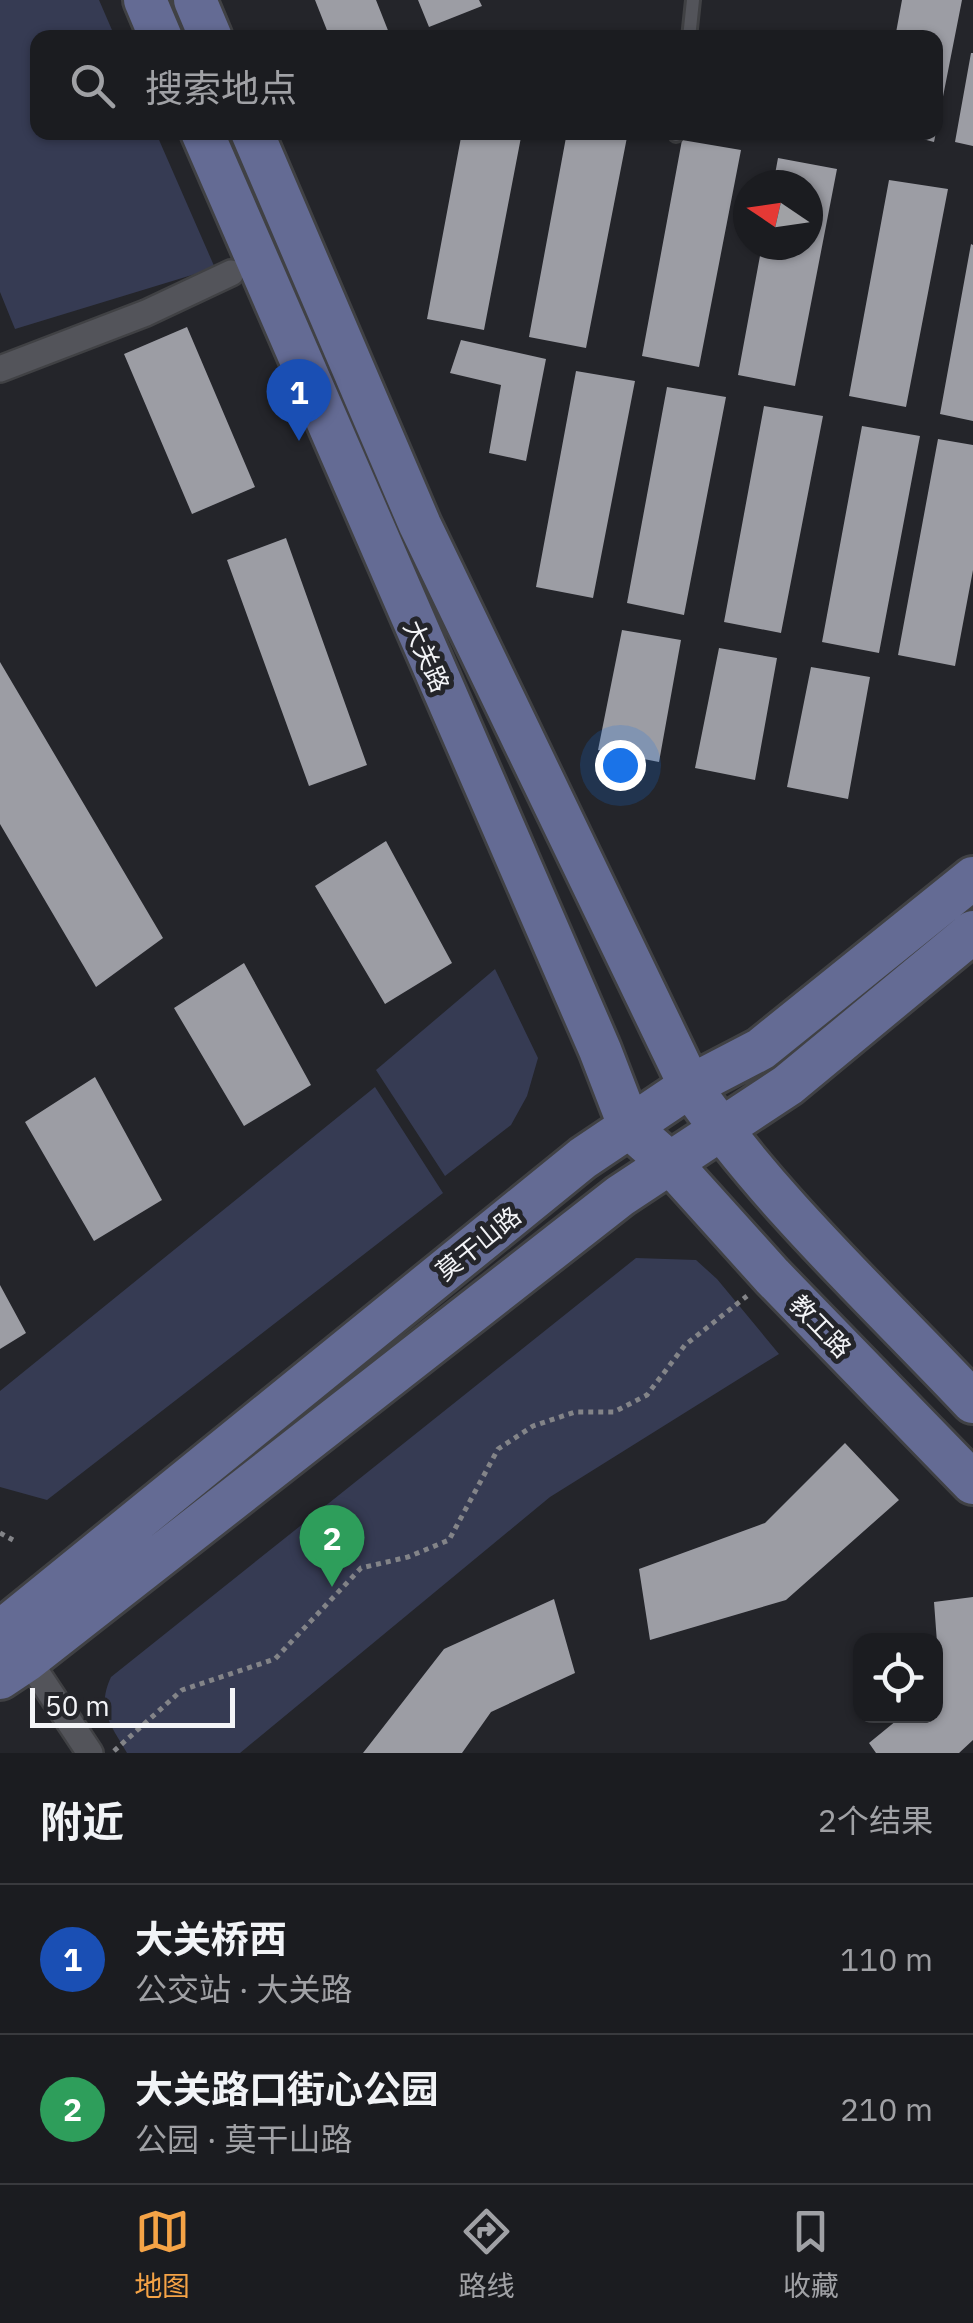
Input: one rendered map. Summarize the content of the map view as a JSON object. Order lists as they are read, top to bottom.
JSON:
{
  "streets": {
    "main road": ["大关路", "莫干山路", "教工路"]
  },
  "crossings": [
    ["大关路", "莫干山路"],
    ["大关路", "教工路"],
    ["莫干山路", "教工路"]
  ],
  "scale_bar": "50 m",
  "north": "left",
  "page": {
    "search": "搜索地点",
    "pins": ["1", "2"],
    "scale": "50 m",
    "heading": ["附近", "2个结果"],
    "list": [
      {
        "mark": "1",
        "name": "大关桥西",
        "note": "公交站 · 大关路",
        "value": "110 m"
      },
      {
        "mark": "2",
        "name": "大关路口街心公园",
        "note": "公园 · 莫干山路",
        "value": "210 m"
      }
    ],
    "nav": ["地图", "路线", "收藏"]
  }
}
